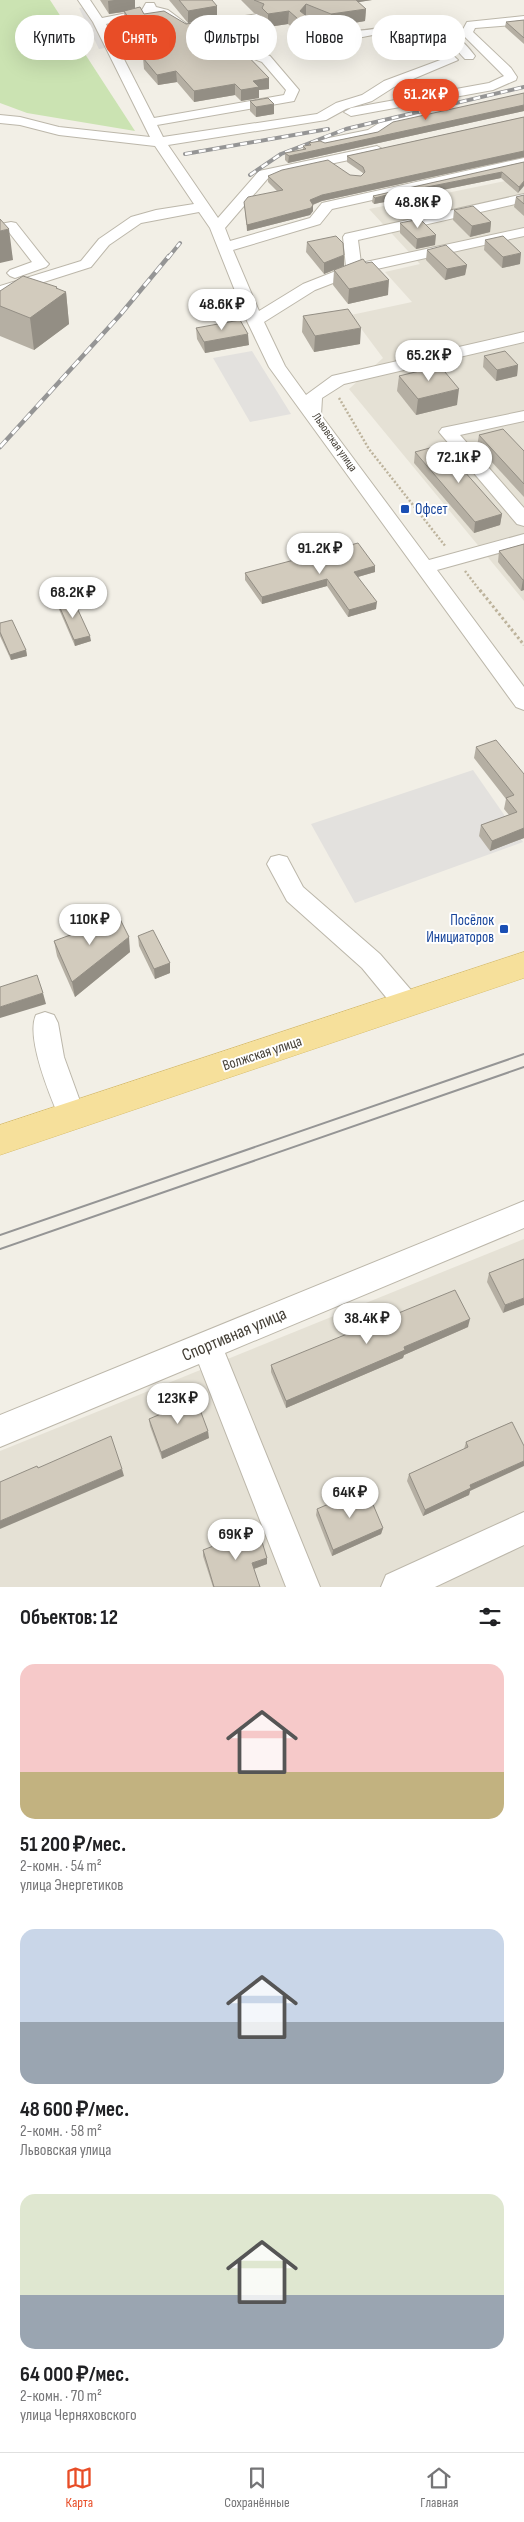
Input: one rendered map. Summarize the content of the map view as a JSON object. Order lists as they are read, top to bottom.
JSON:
{
  "streets": {
    "main road": ["Волжская улица"],
    "street": ["Львовская улица", "Спортивная улица"]
  },
  "places": {
    "transit": ["Офсет", "Посёлок Инициаторов"]
  },
  "page": {
    "chip": [
      "Купить",
      "Снять",
      "Фильтры",
      "Новое",
      "Квартира"
    ],
    "price": [
      "51.2K ₽",
      "48.8K ₽",
      "48.6K ₽",
      "65.2K ₽",
      "72.1K ₽",
      "91.2K ₽",
      "68.2K ₽",
      "110K ₽",
      "38.4K ₽",
      "123K ₽",
      "64K ₽",
      "69K ₽"
    ],
    "heading": "Объектов: 12",
    "list": [
      {
        "name": "51 200 ₽/мес.",
        "note": "2-комн. · 54 m² · улица Энергетиков"
      },
      {
        "name": "48 600 ₽/мес.",
        "note": "2-комн. · 58 m² · Львовская улица"
      },
      {
        "name": "64 000 ₽/мес.",
        "note": "2-комн. · 70 m² · улица Черняховского"
      }
    ],
    "tabs": ["Карта", "Сохранённые", "Главная"]
  }
}
